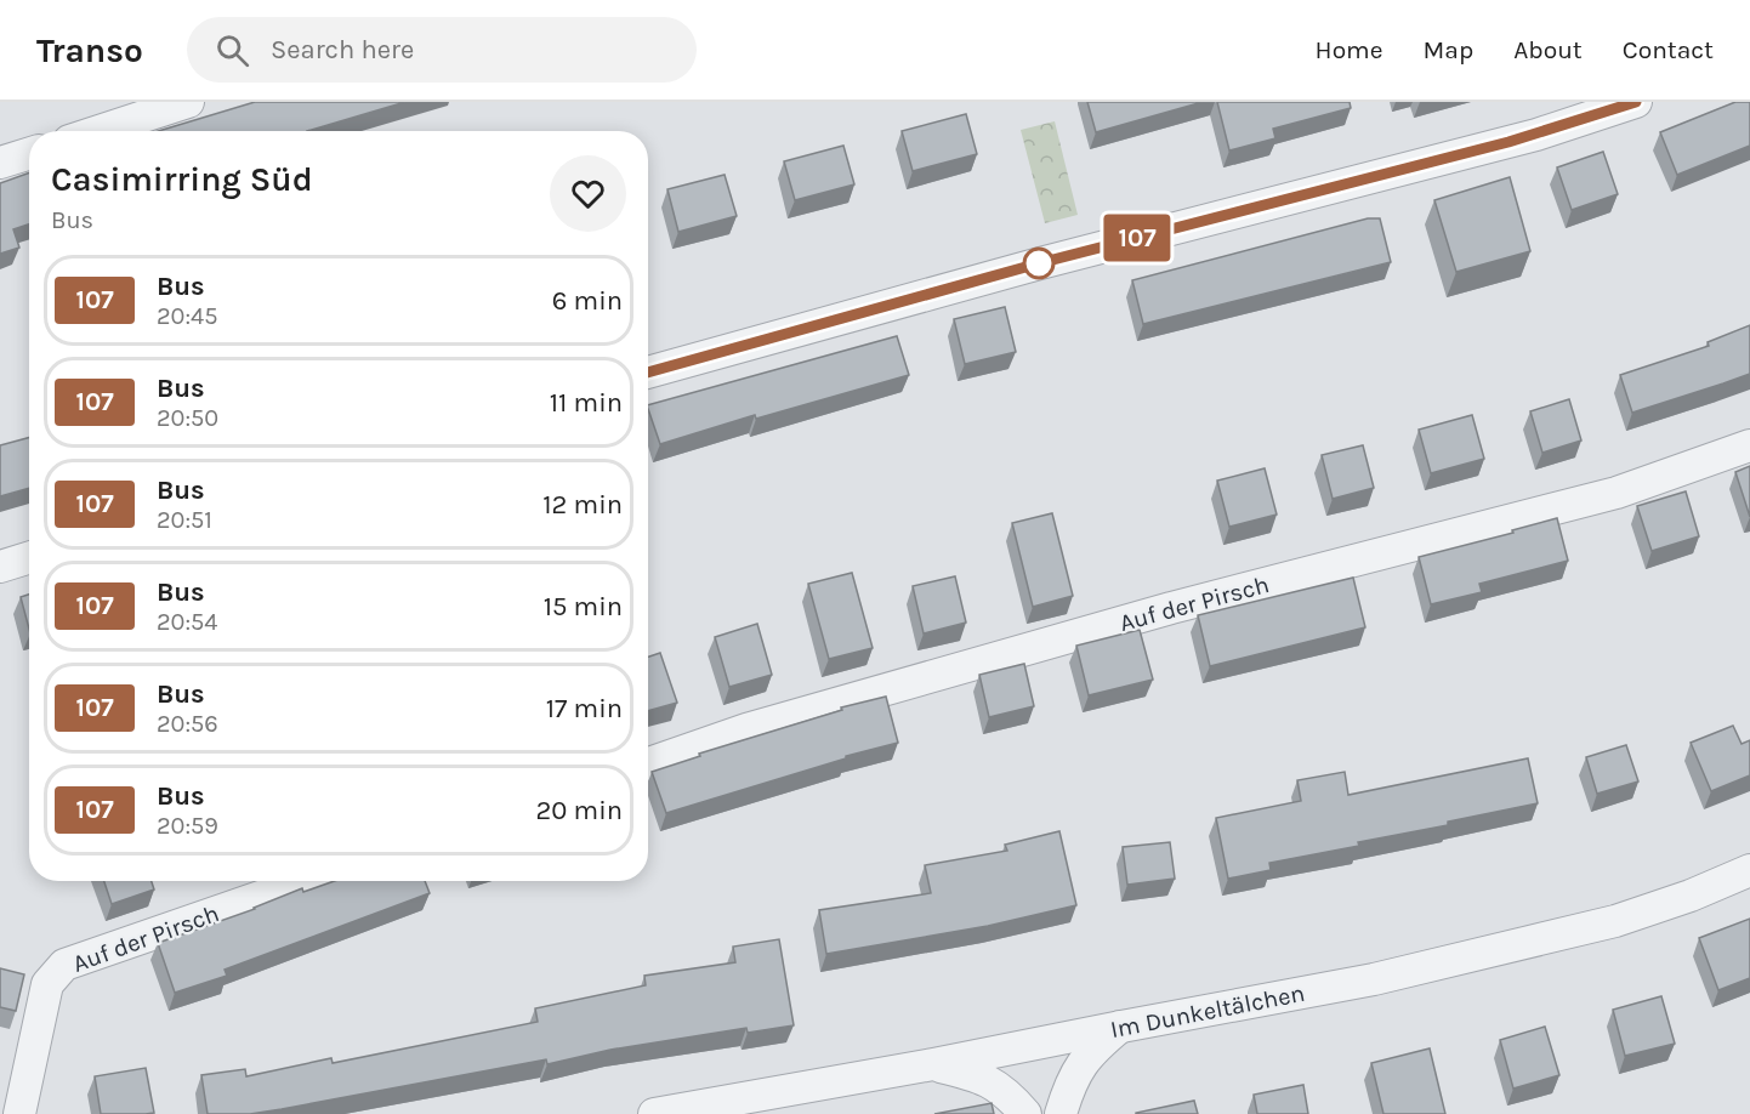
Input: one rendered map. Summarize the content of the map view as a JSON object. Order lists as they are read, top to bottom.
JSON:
{
  "streets": {
    "street": ["Auf der Pirsch", "Im Dunkeltälchen"]
  },
  "lines": ["bus line 107"],
  "page": {
    "header": "Transo",
    "search": "Search here",
    "nav": [
      "Home",
      "Map",
      "About",
      "Contact"
    ],
    "on_map": "107",
    "heading": ["Casimirring Süd", "Bus"],
    "list": [
      {
        "mark": "107",
        "name": "Bus",
        "note": "20:45",
        "value": "6 min"
      },
      {
        "mark": "107",
        "name": "Bus",
        "note": "20:50",
        "value": "11 min"
      },
      {
        "mark": "107",
        "name": "Bus",
        "note": "20:51",
        "value": "12 min"
      },
      {
        "mark": "107",
        "name": "Bus",
        "note": "20:54",
        "value": "15 min"
      },
      {
        "mark": "107",
        "name": "Bus",
        "note": "20:56",
        "value": "17 min"
      },
      {
        "mark": "107",
        "name": "Bus",
        "note": "20:59",
        "value": "20 min"
      }
    ]
  }
}
